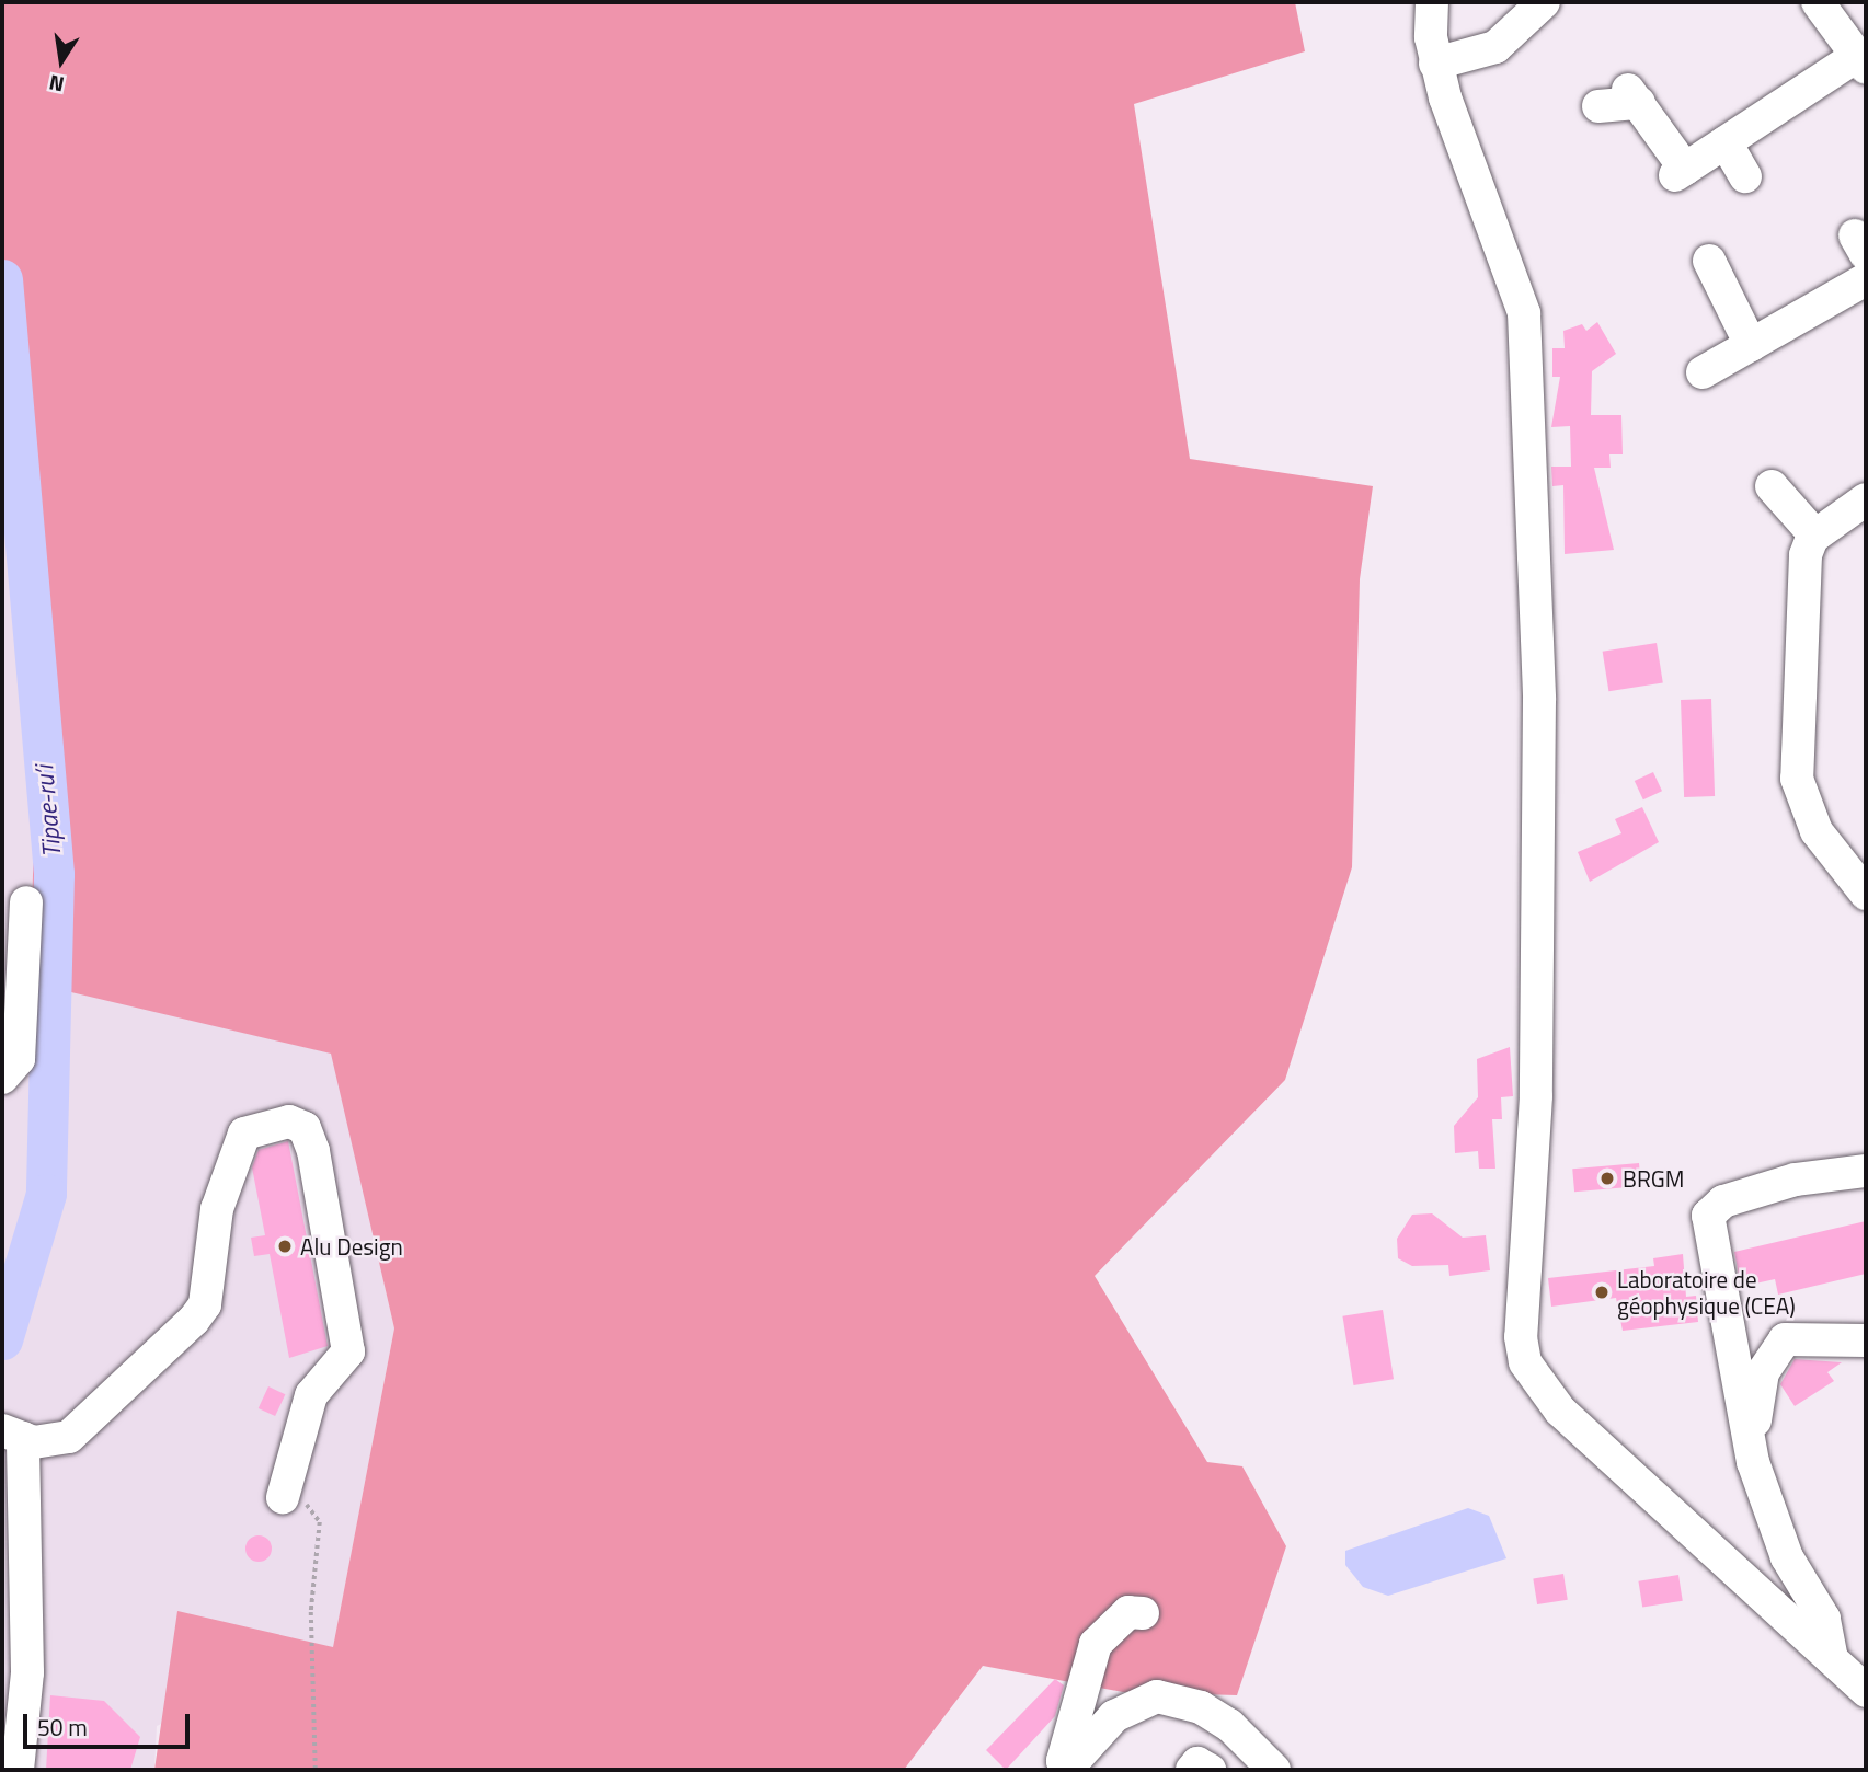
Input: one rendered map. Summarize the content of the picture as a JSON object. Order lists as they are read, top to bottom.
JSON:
{
  "water": ["Tipae-ru’i"],
  "places": ["BRGM", "Alu Design", "Laboratoire de géophysique (CEA)"],
  "scale_bar": "50 m",
  "north": "bottom"
}
